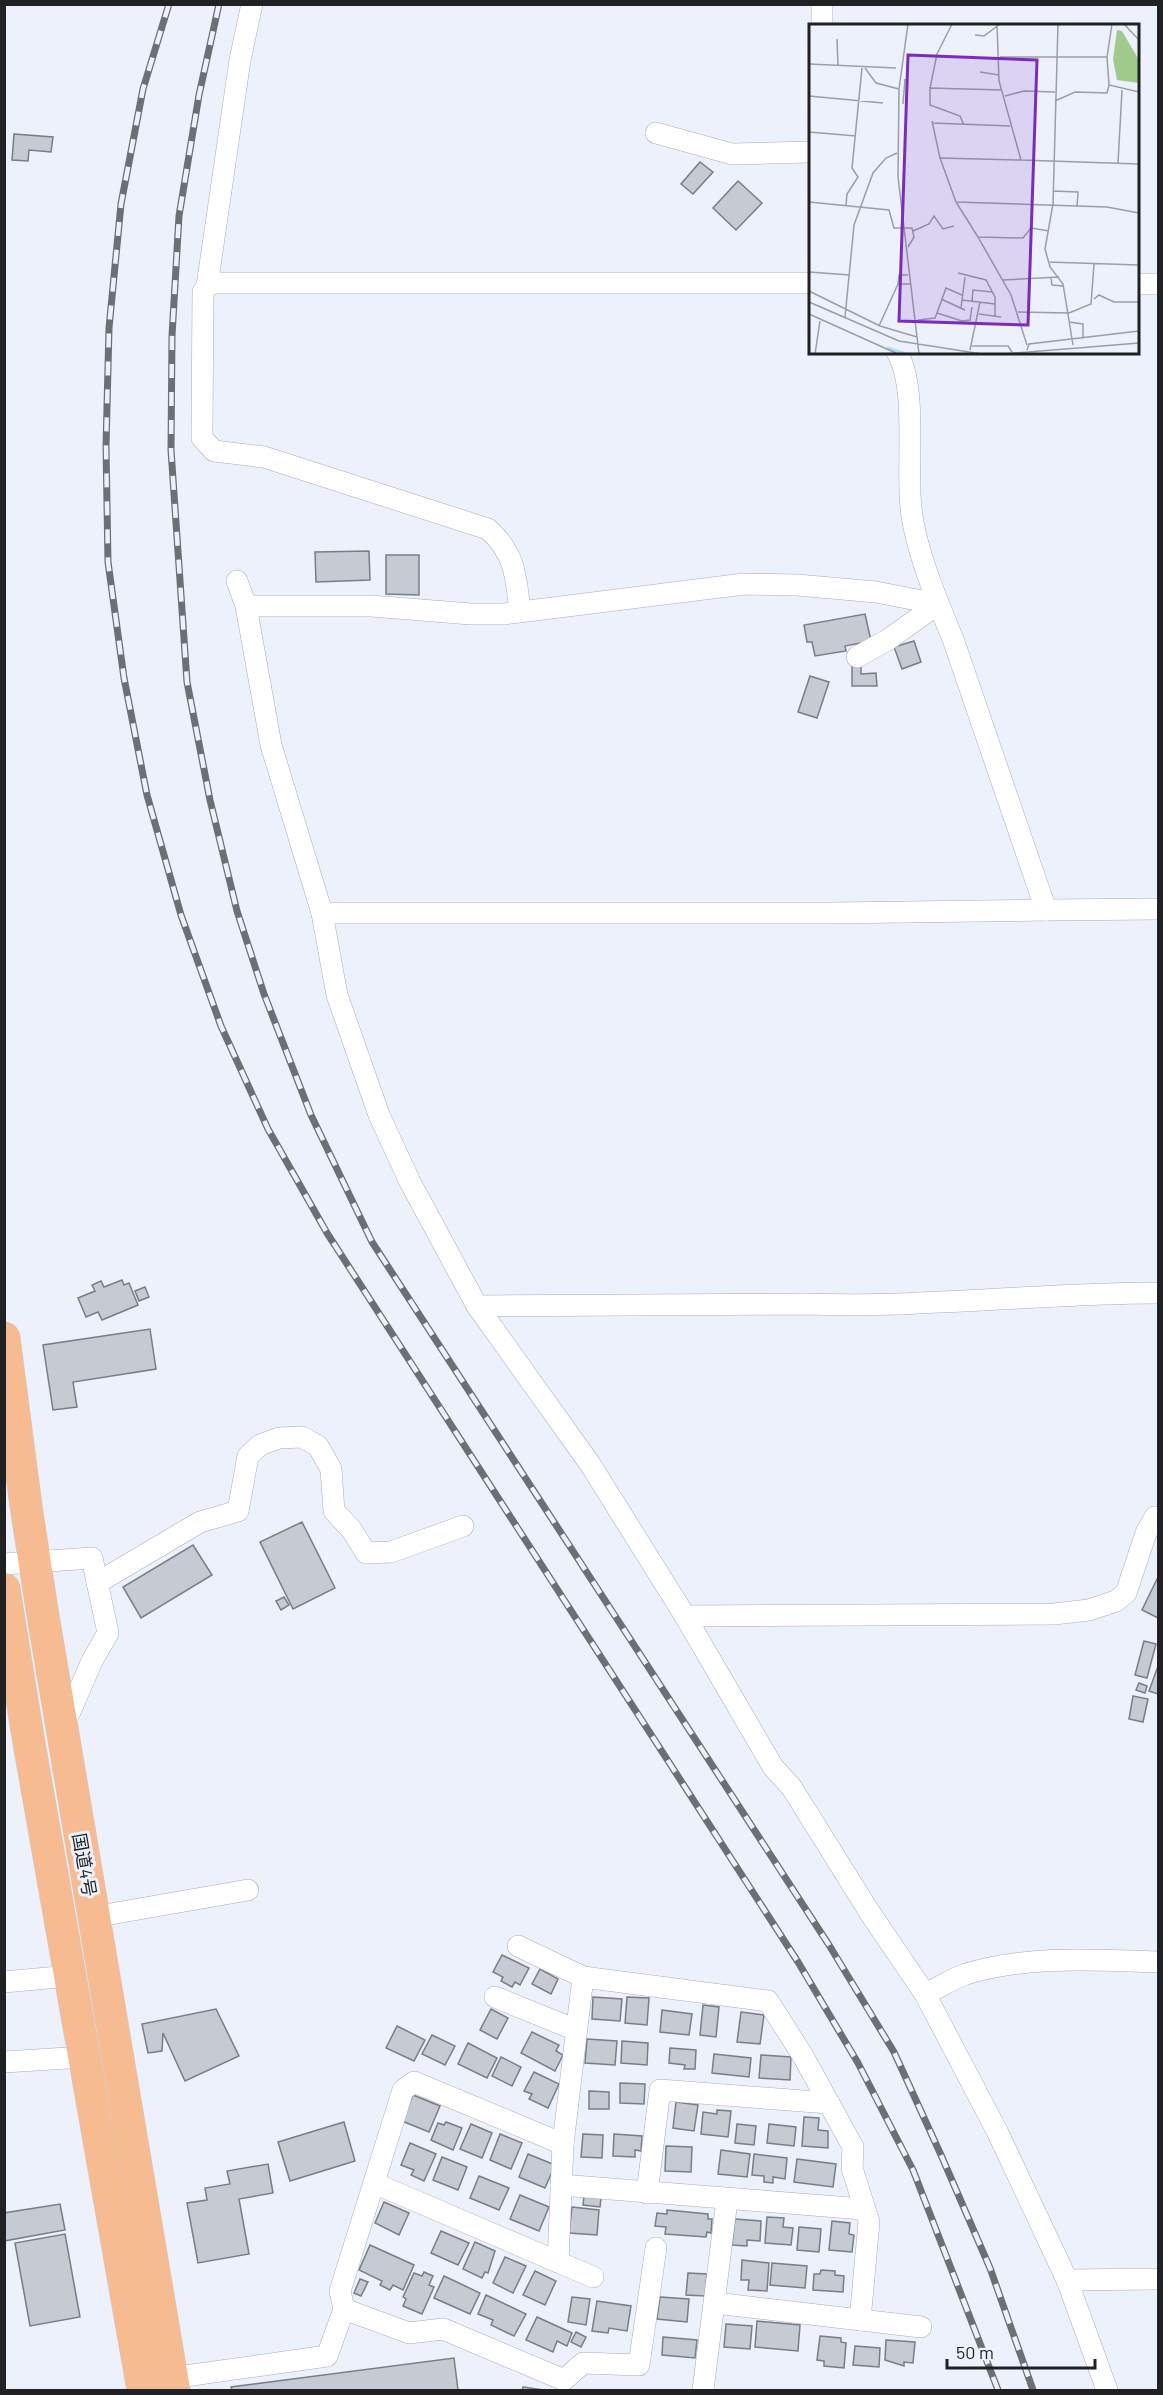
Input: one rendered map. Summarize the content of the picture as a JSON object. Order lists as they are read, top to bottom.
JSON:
{
  "streets": {
    "highway": ["国道4号"]
  },
  "scale_bar": "50 m"
}
